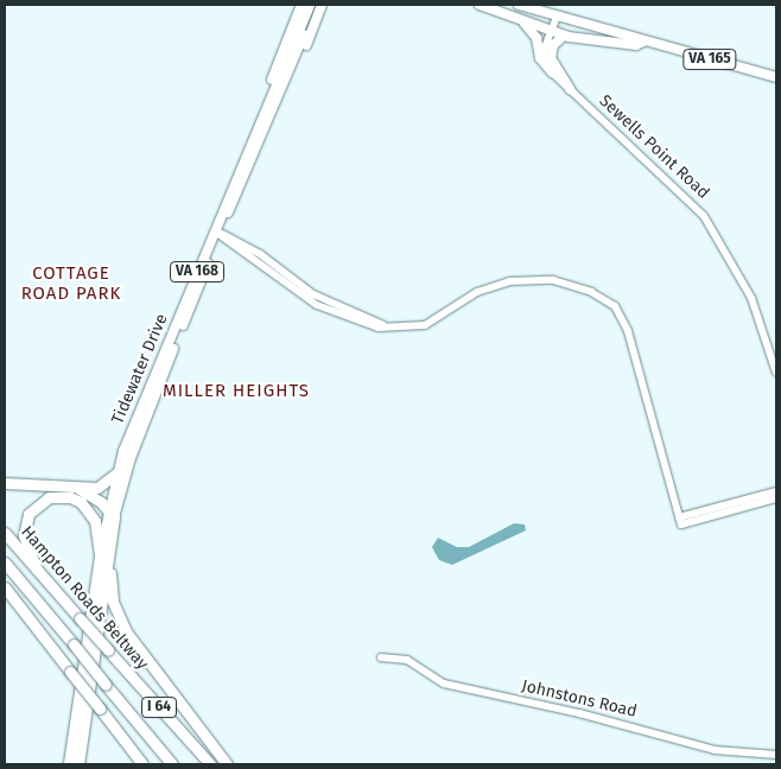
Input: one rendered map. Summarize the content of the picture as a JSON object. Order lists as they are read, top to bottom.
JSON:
{
  "streets": {
    "highway": [
      "VA 168",
      "Tidewater Drive",
      "Hampton Roads Beltway",
      "I 64"
    ],
    "main road": ["VA 165"],
    "street": ["Sewells Point Road", "Johnstons Road"]
  },
  "districts": ["COTTAGE ROAD PARK", "MILLER HEIGHTS"]
}
